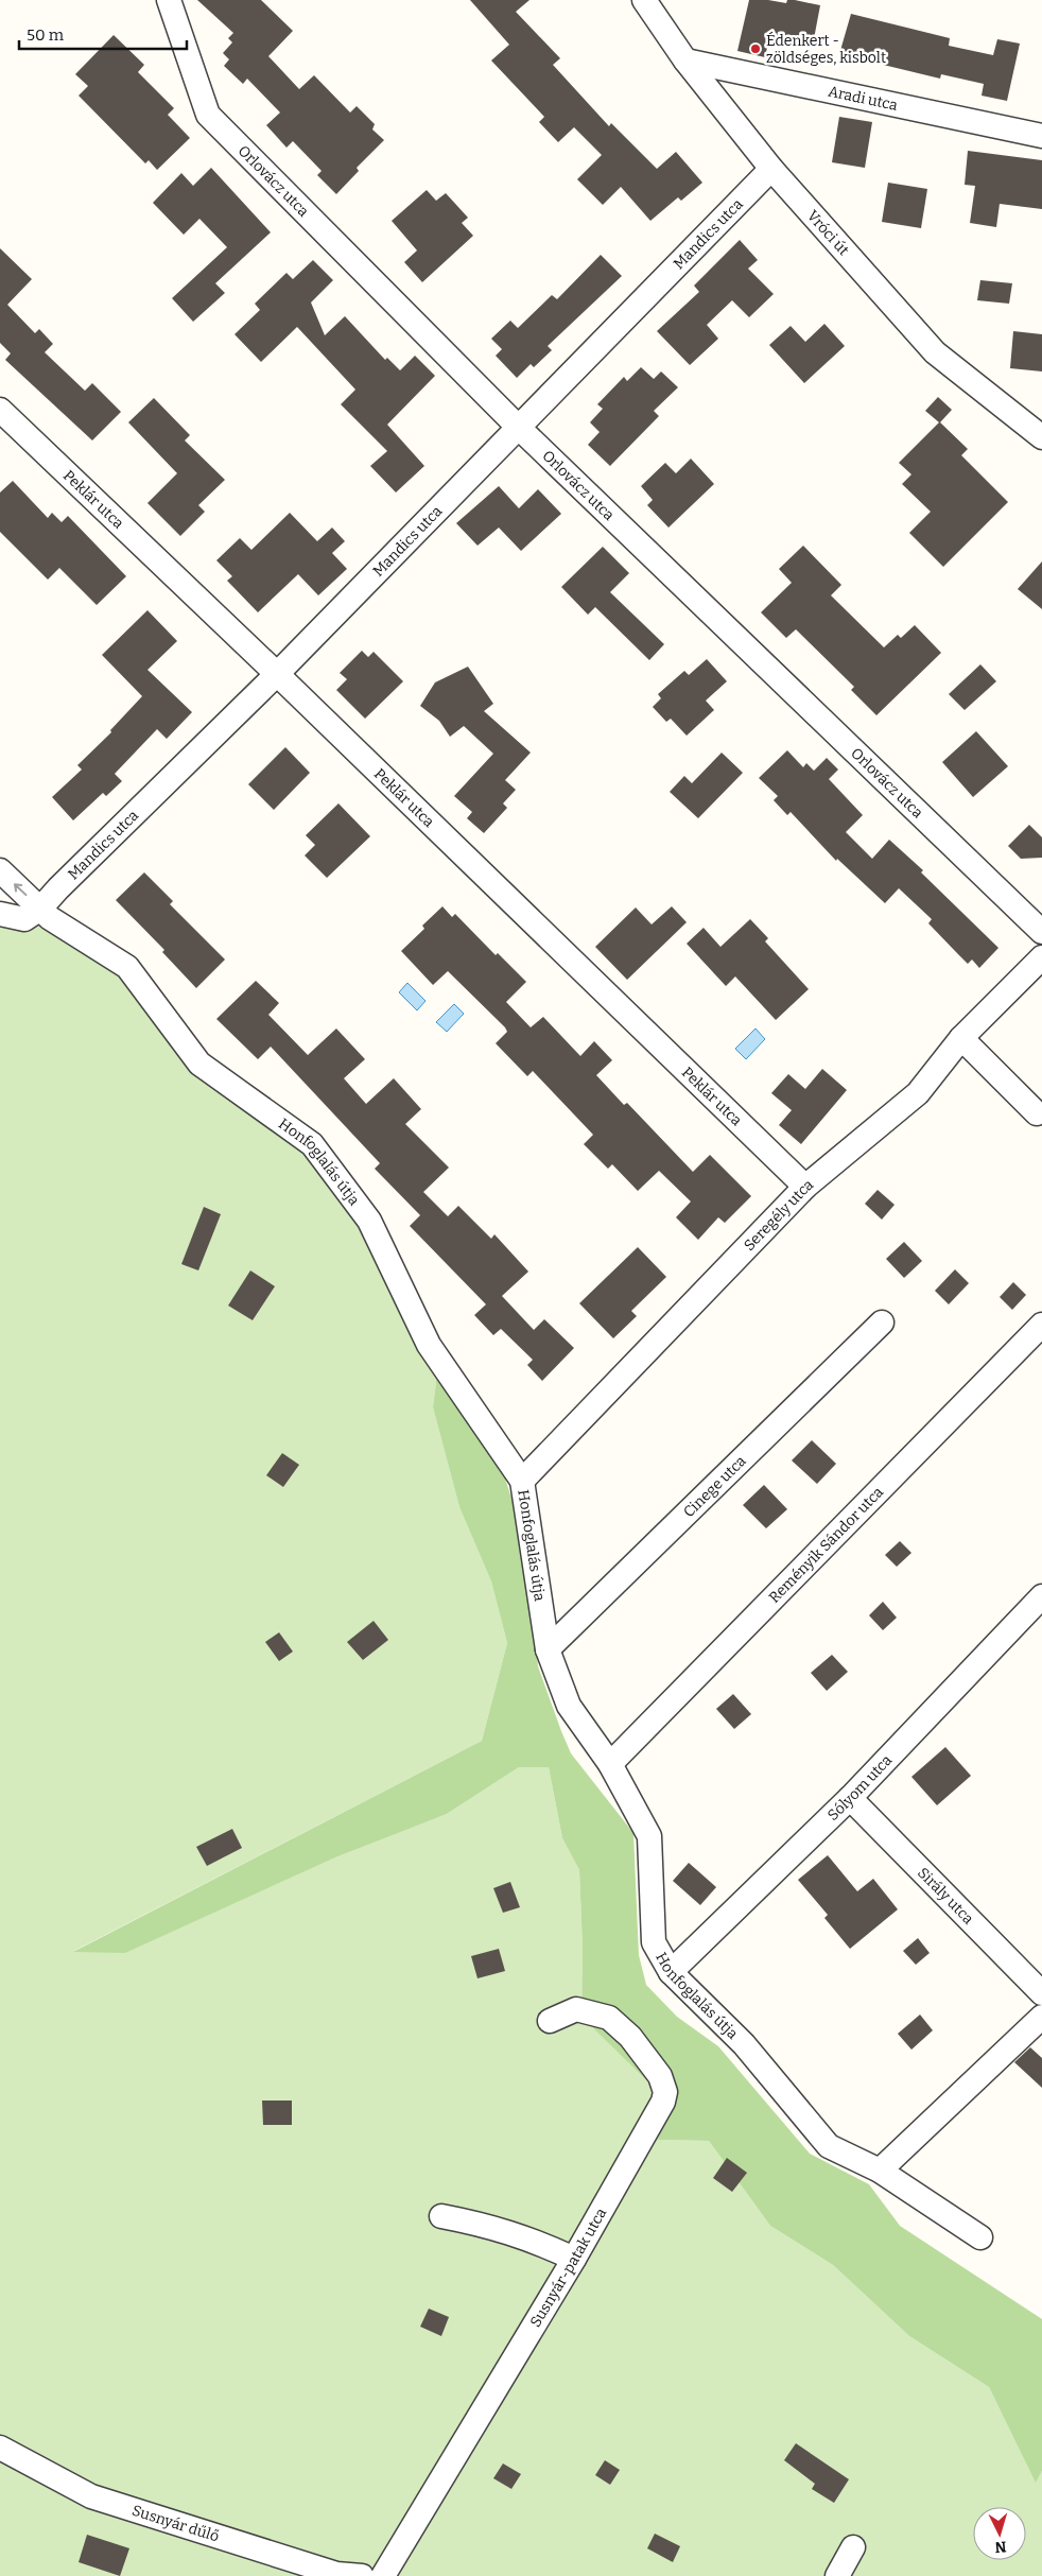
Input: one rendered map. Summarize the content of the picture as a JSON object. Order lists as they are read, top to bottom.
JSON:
{
  "streets": {
    "street": [
      "Aradi utca",
      "Orlovácz utca",
      "Mandics utca",
      "Vróci út",
      "Peklár utca",
      "Honfoglalás útja",
      "Seregély utca",
      "Cinege utca",
      "Reményik Sándor utca",
      "Sólyom utca",
      "Sirály utca",
      "Susnyár-patak utca",
      "Susnyár dűlő"
    ]
  },
  "crossings": [
    ["Aradi utca", "Vróci út"],
    ["Orlovácz utca", "Mandics utca"],
    ["Mandics utca", "Vróci út"],
    ["Mandics utca", "Peklár utca"],
    ["Mandics utca", "Honfoglalás útja"],
    ["Peklár utca", "Seregély utca"],
    ["Honfoglalás útja", "Seregély utca"],
    ["Honfoglalás útja", "Cinege utca"],
    ["Honfoglalás útja", "Reményik Sándor utca"],
    ["Honfoglalás útja", "Sólyom utca"],
    ["Sólyom utca", "Sirály utca"]
  ],
  "places": ["Édenkert - zöldséges, kisbolt"],
  "scale_bar": "50 m",
  "north": "bottom"
}
